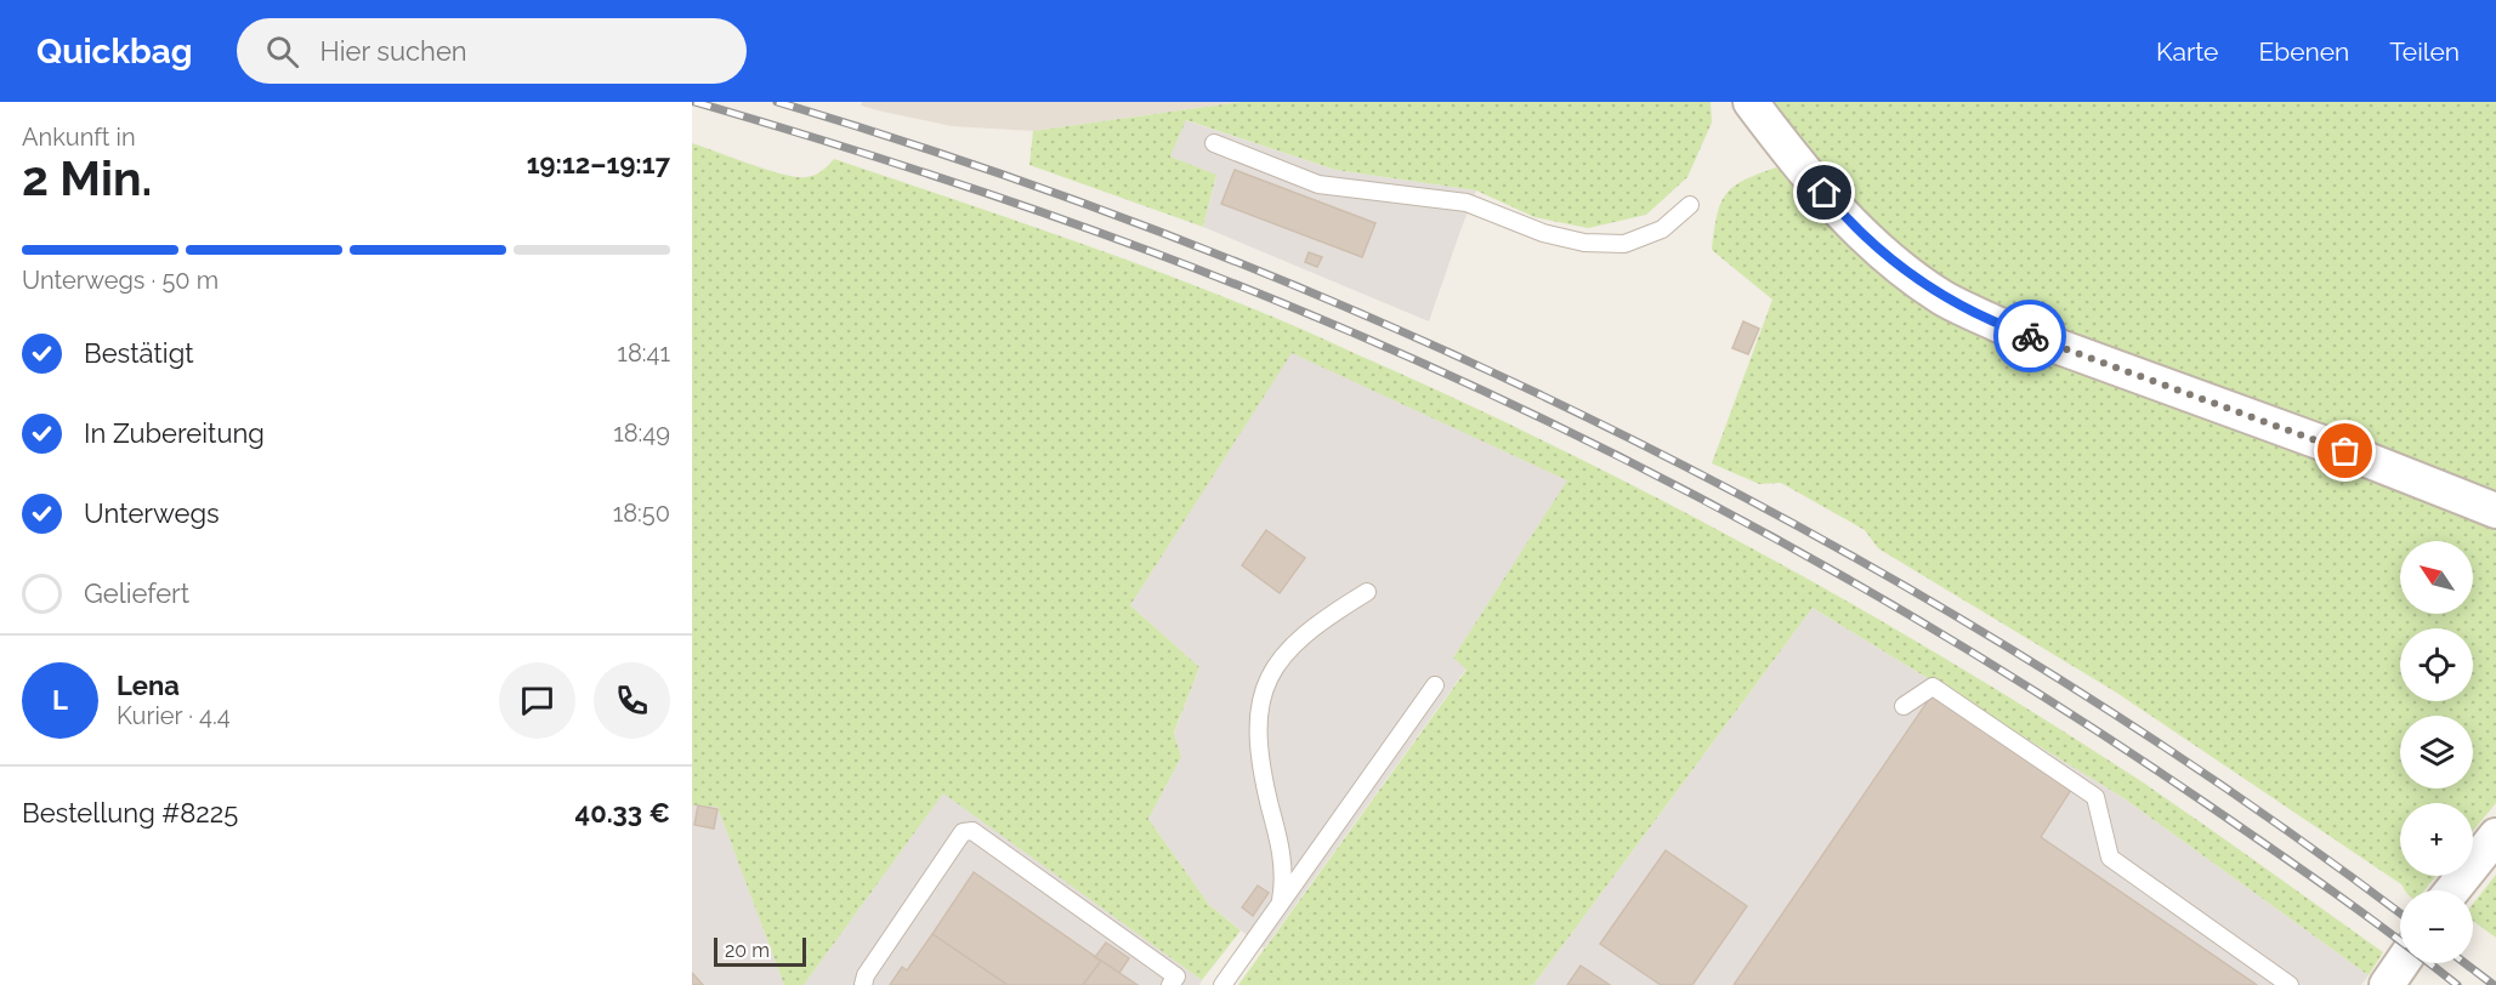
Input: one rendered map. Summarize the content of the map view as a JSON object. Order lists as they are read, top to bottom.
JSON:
{
  "scale_bar": "20 m",
  "north": "top left",
  "page": {
    "header": "Quickbag",
    "search": "Hier suchen",
    "nav": ["Karte", "Ebenen", "Teilen"],
    "heading": ["2 Min.", "Ankunft in", "19:12–19:17"],
    "panel": [
      "Lena",
      "Kurier · 4.4",
      "Bestellung #8225",
      "40.33 €"
    ],
    "bar": "Unterwegs · 50 m",
    "list": [
      ["Bestätigt", "18:41"],
      ["In Zubereitung", "18:49"],
      ["Unterwegs", "18:50"],
      "Geliefert"
    ],
    "map_buttons": ["+", "−"],
    "round": "L",
    "scale": "20 m"
  }
}
